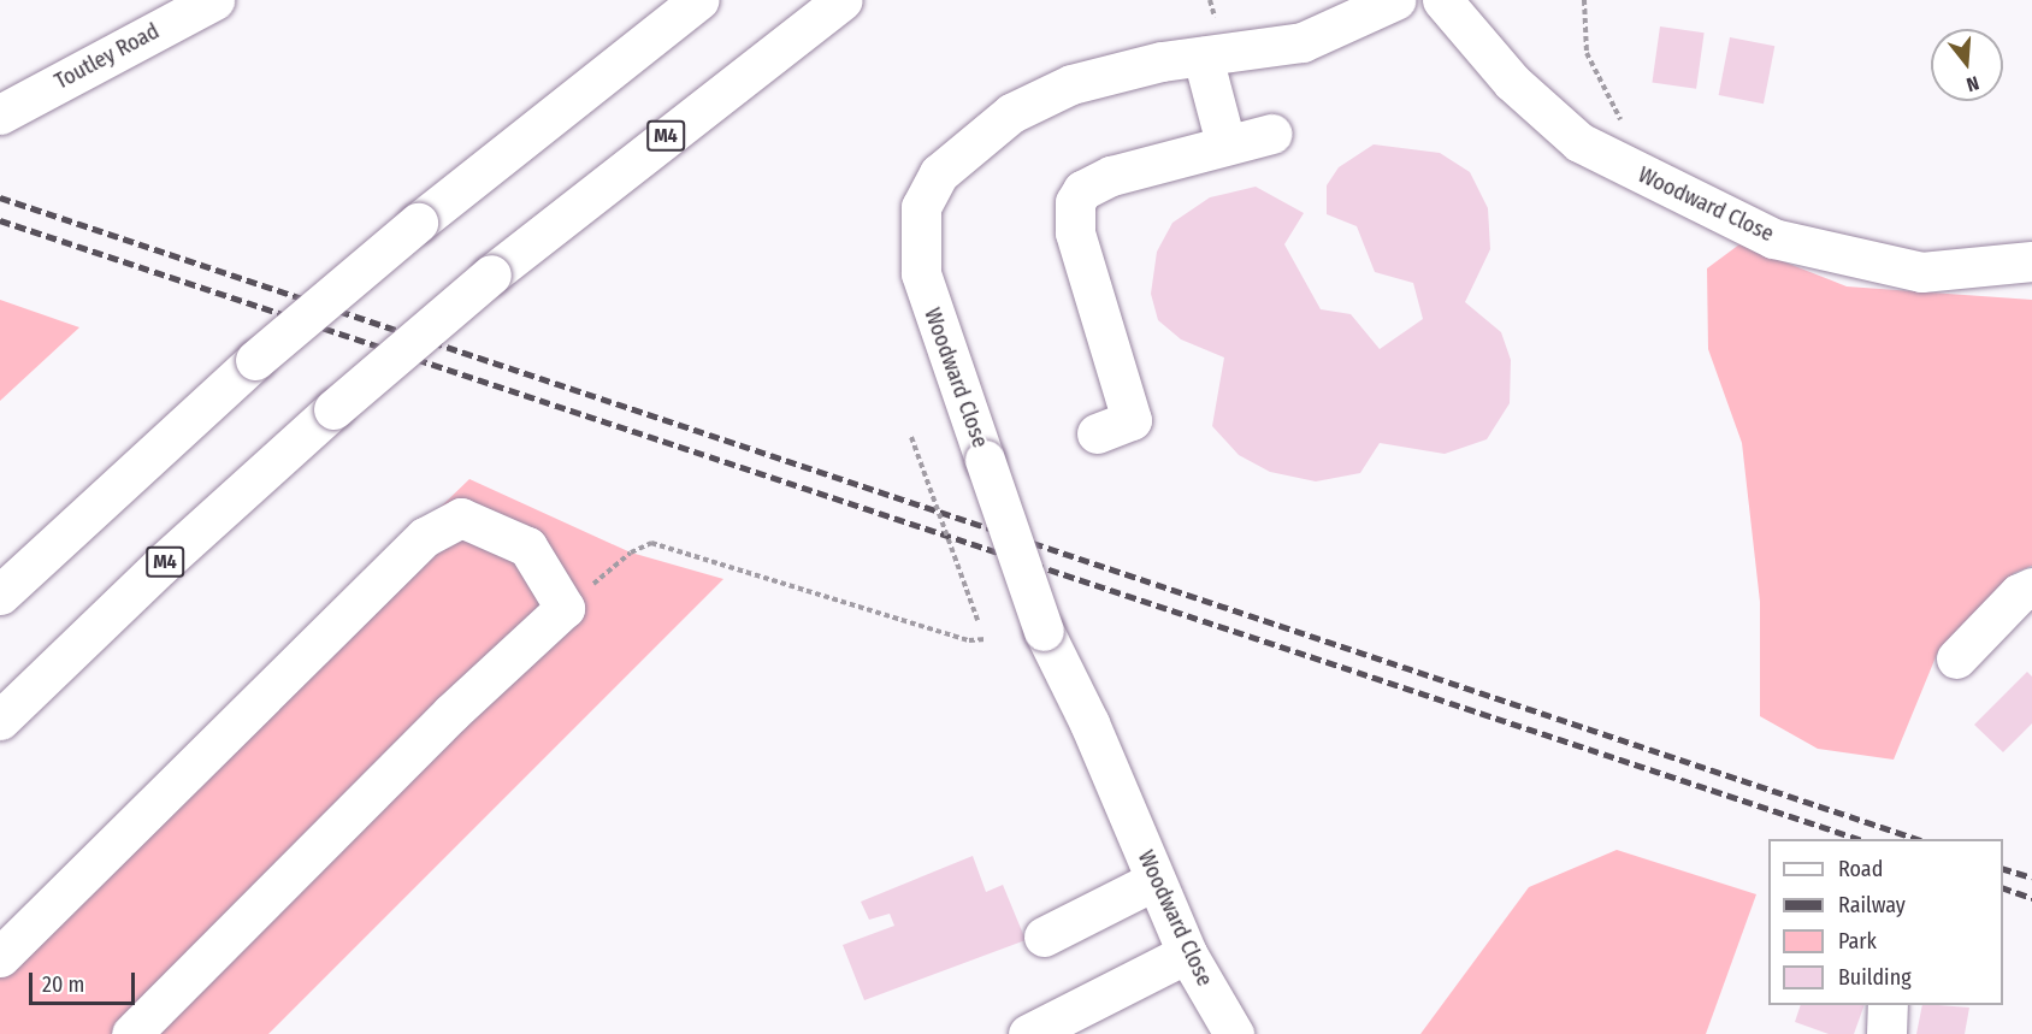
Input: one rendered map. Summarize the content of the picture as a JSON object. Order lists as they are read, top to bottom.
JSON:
{
  "streets": {
    "main road": ["Toutley Road", "M4", "Woodward Close"]
  },
  "legend": [
    "Road",
    "Railway",
    "Park",
    "Building"
  ],
  "scale_bar": "20 m",
  "north": "bottom"
}
